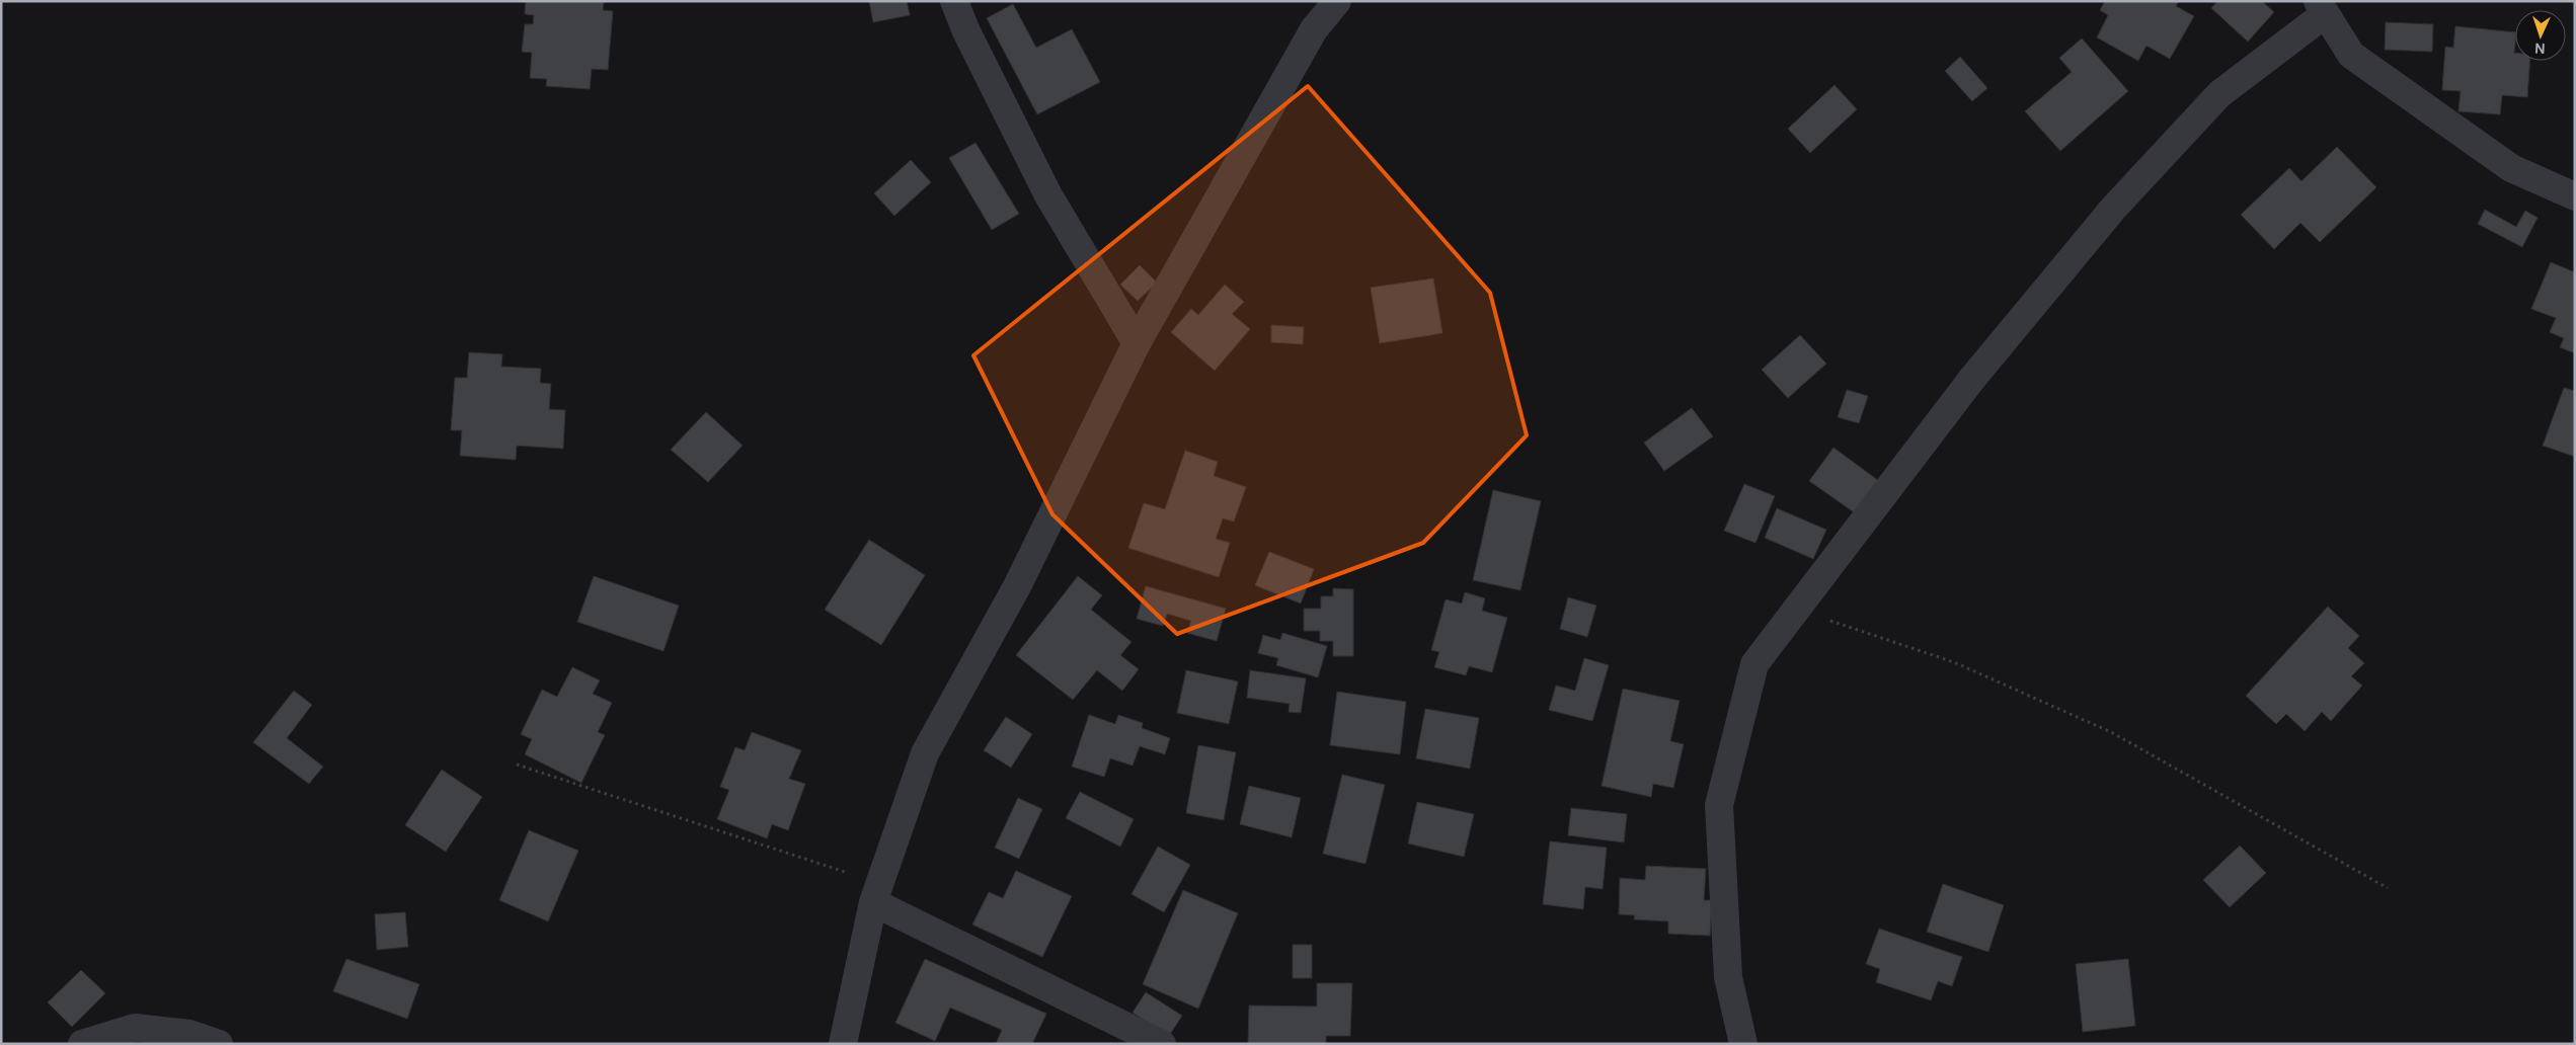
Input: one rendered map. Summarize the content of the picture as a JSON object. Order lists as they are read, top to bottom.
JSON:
{
  "north": "bottom"
}
